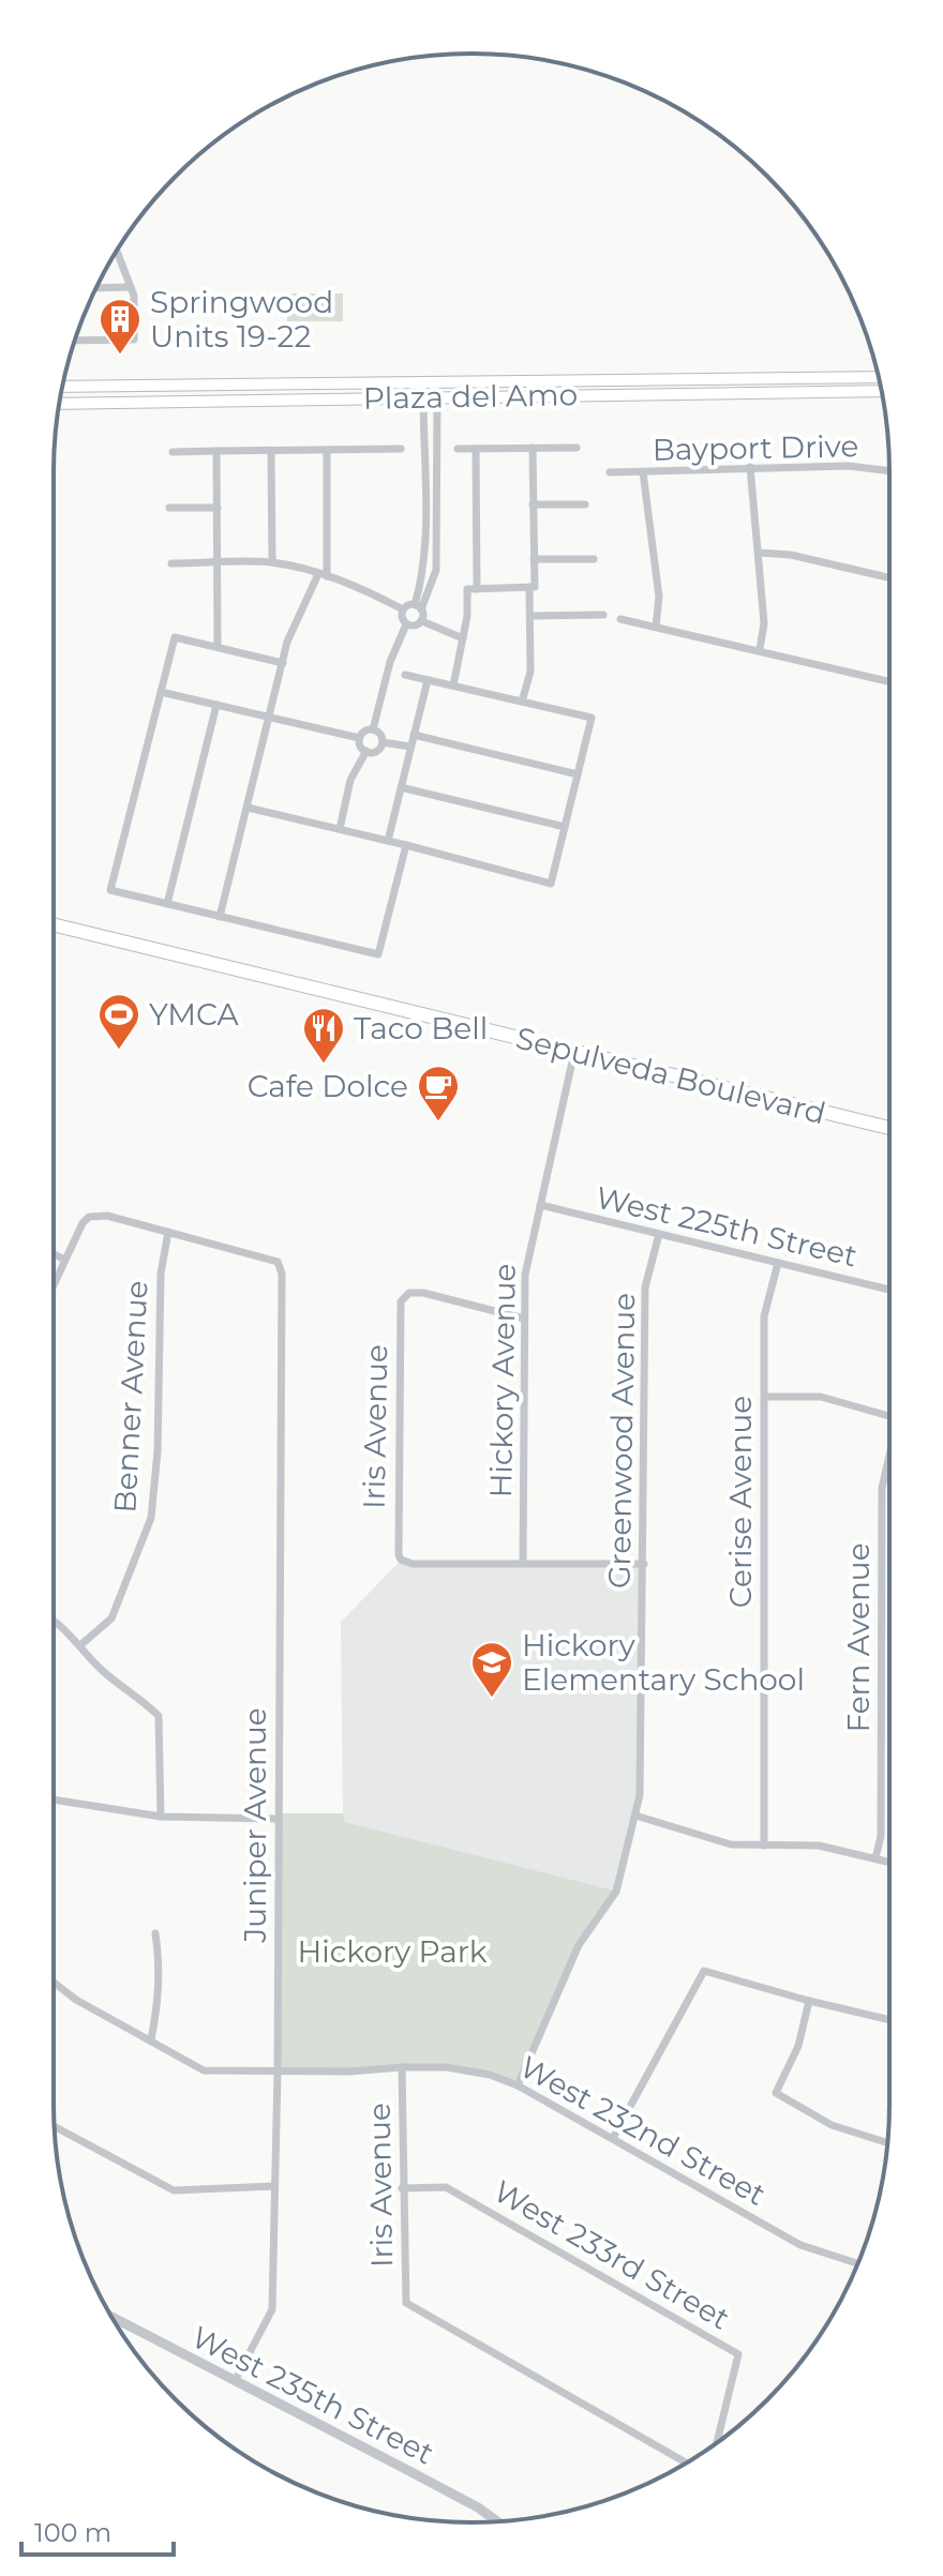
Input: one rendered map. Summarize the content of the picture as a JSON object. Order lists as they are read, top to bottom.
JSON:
{
  "streets": {
    "main road": ["Plaza del Amo", "Sepulveda Boulevard"],
    "street": [
      "Bayport Drive",
      "West 225th Street",
      "Hickory Avenue",
      "Benner Avenue",
      "Iris Avenue",
      "Greenwood Avenue",
      "Cerise Avenue",
      "Fern Avenue",
      "Juniper Avenue",
      "West 232nd Street",
      "West 233rd Street",
      "West 235th Street"
    ]
  },
  "crossings": [
    ["Sepulveda Boulevard", "Hickory Avenue"],
    ["West 225th Street", "Hickory Avenue"],
    ["West 225th Street", "Greenwood Avenue"],
    ["West 225th Street", "Cerise Avenue"],
    ["Hickory Avenue", "Iris Avenue"],
    ["Benner Avenue", "Juniper Avenue"],
    ["Iris Avenue", "West 232nd Street"],
    ["Iris Avenue", "West 233rd Street"],
    ["Greenwood Avenue", "West 232nd Street"],
    ["Juniper Avenue", "West 232nd Street"],
    ["Juniper Avenue", "West 235th Street"]
  ],
  "parks": ["Hickory Park"],
  "places": {
    "building": ["Springwood Units 19-22"],
    "sports": ["YMCA"],
    "restaurant": ["Taco Bell"],
    "cafe": ["Cafe Dolce"],
    "school or university": ["Hickory Elementary School"]
  },
  "scale_bar": "100 m"
}
